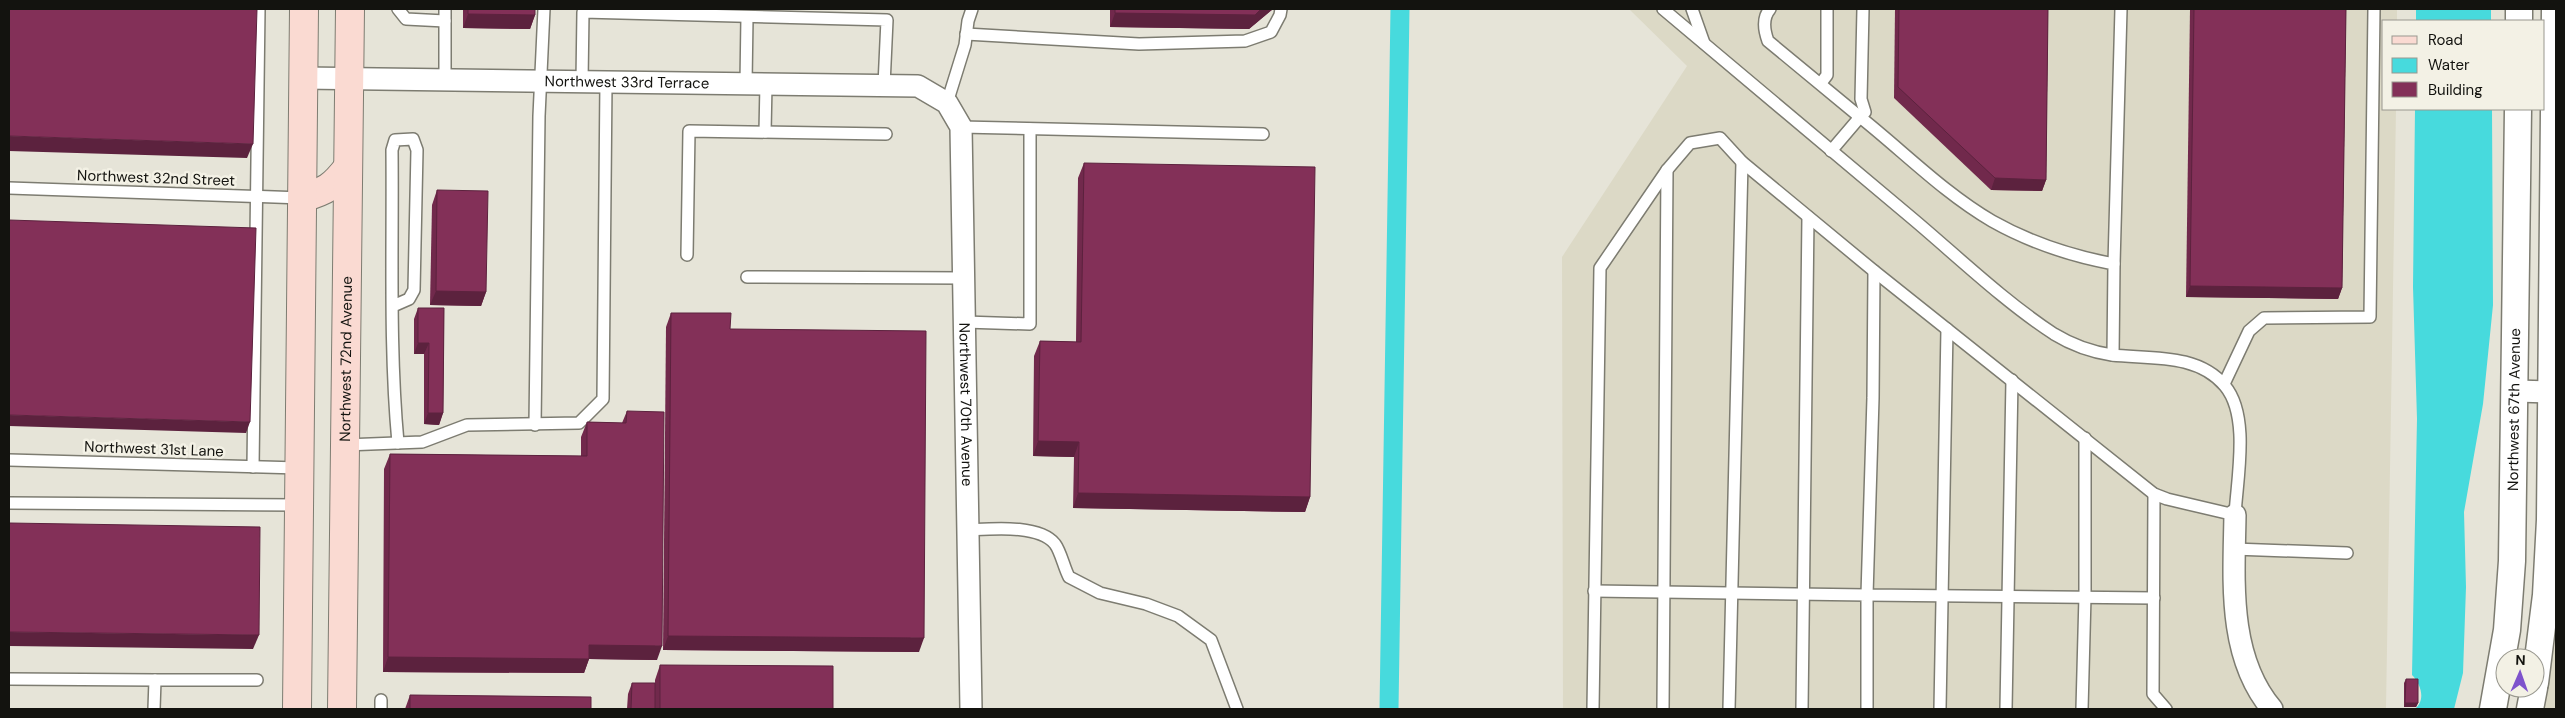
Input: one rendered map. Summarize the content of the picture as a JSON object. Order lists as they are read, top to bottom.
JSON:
{
  "streets": {
    "main road": ["Northwest 72nd Avenue"],
    "street": ["Northwest 33rd Terrace", "Northwest 70th Avenue", "Northwest 67th Avenue"],
    "lane": ["Northwest 32nd Street", "Northwest 31st Lane"]
  },
  "crossings": [
    ["Northwest 33rd Terrace", "Northwest 72nd Avenue"],
    ["Northwest 33rd Terrace", "Northwest 70th Avenue"]
  ],
  "legend": ["Road", "Water", "Building"],
  "north": "top"
}
